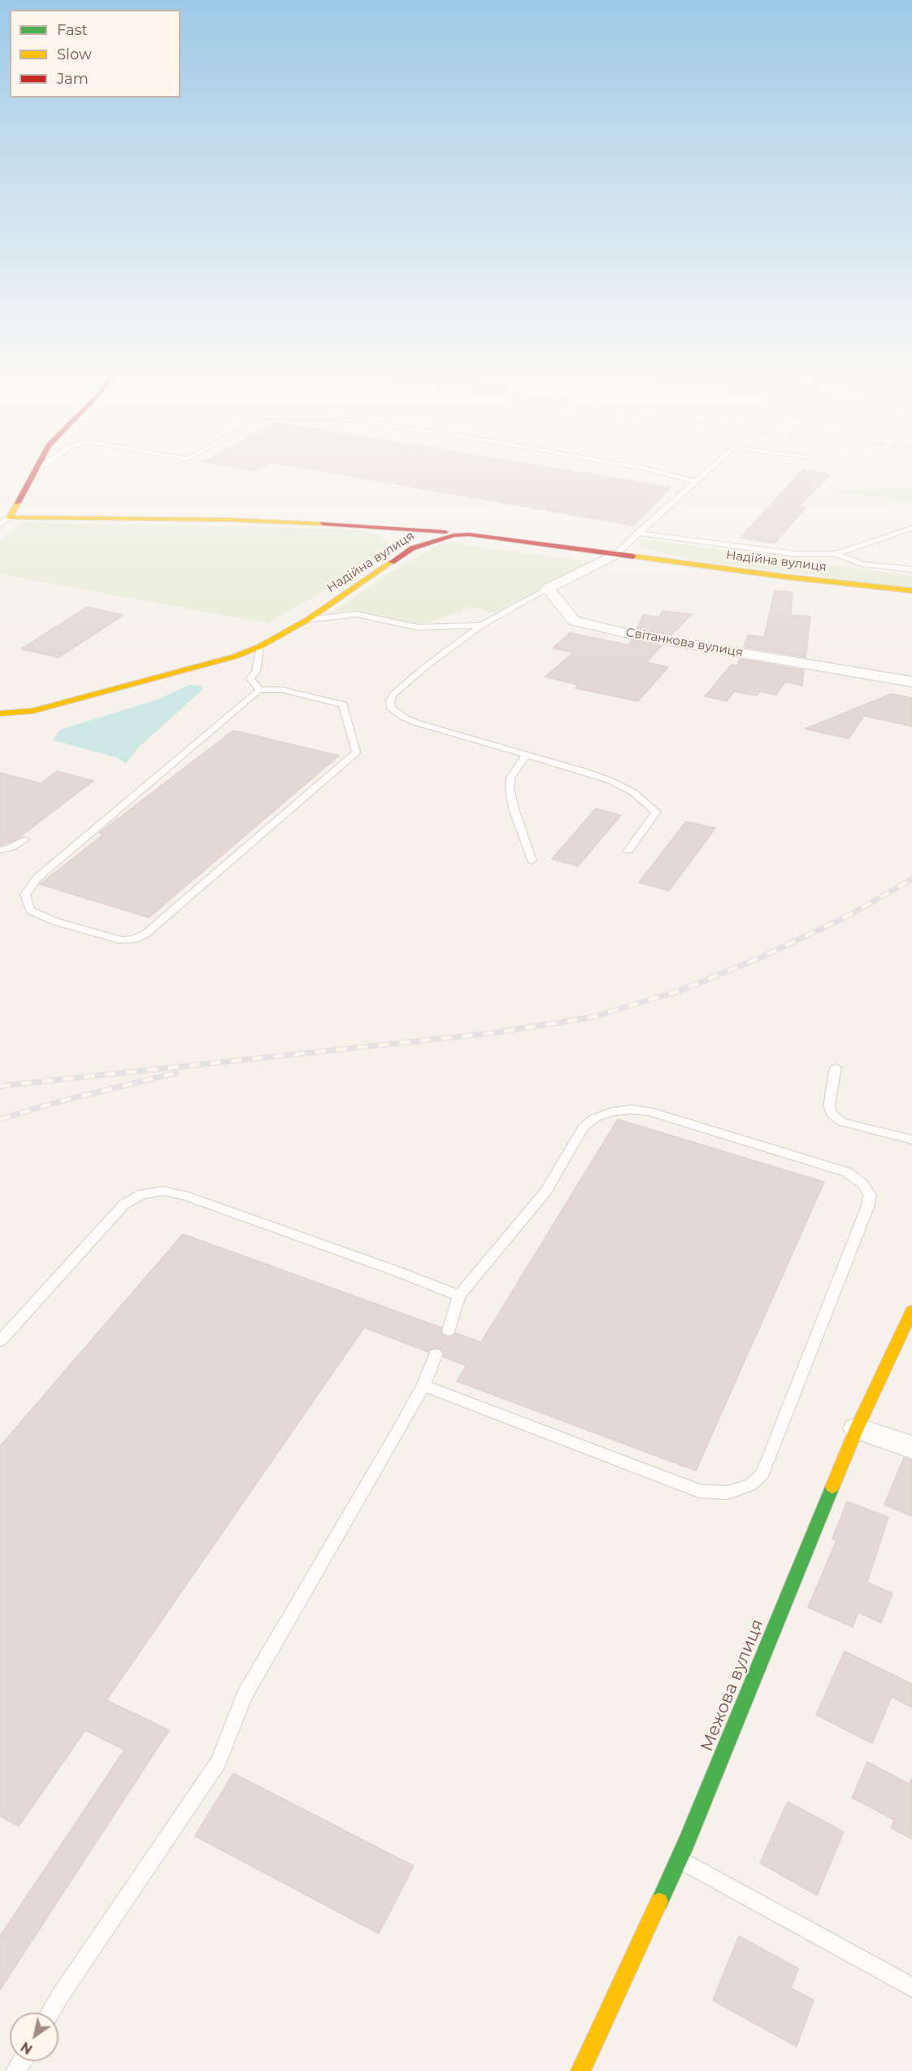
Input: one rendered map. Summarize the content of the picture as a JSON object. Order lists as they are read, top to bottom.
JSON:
{
  "streets": {
    "street": ["Надійна вулиця", "Світанкова вулиця", "Межова вулиця"]
  },
  "legend": ["Fast", "Slow", "Jam"],
  "north": "bottom left"
}
